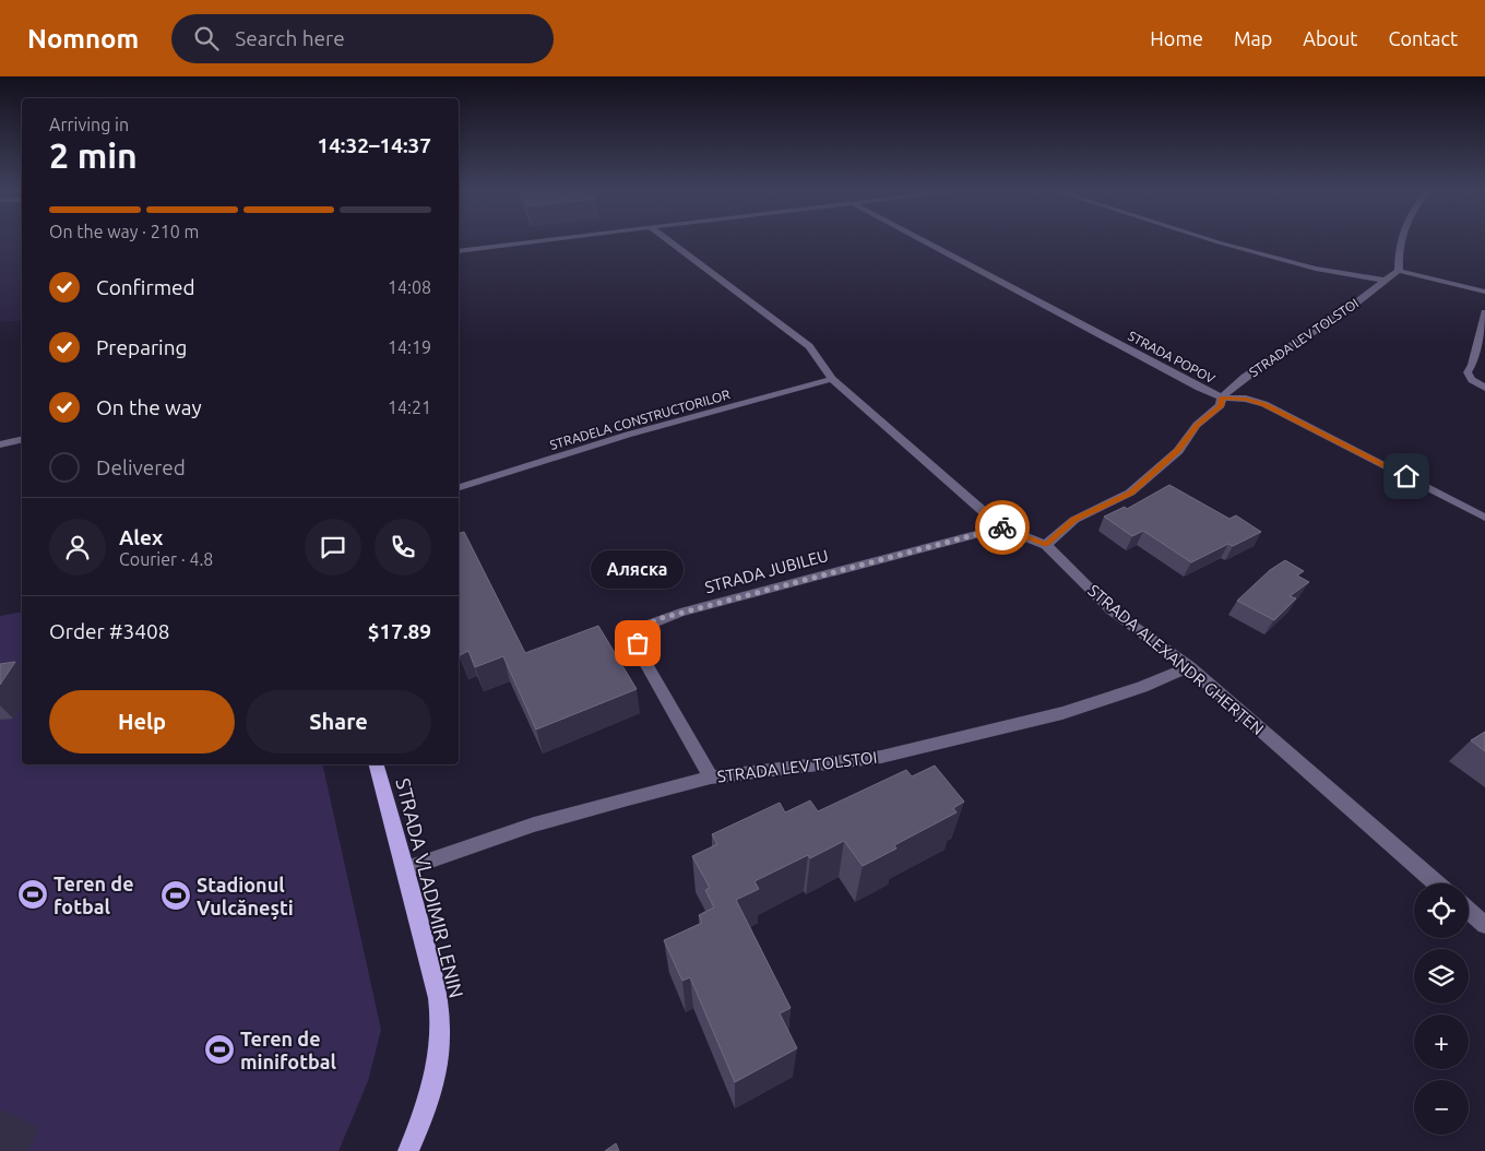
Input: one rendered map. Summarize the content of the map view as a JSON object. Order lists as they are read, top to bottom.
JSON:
{
  "streets": {
    "main road": ["STRADA VLADIMIR LENIN"],
    "street": [
      "STRADA LEV TOLSTOI",
      "STRADA POPOV",
      "STRADELA CONSTRUCTORILOR",
      "STRADA JUBILEU",
      "STRADA ALEXANDR GHERȚEN"
    ]
  },
  "crossings": [
    ["STRADA LEV TOLSTOI", "STRADA POPOV"],
    ["STRADA LEV TOLSTOI", "STRADA JUBILEU"],
    ["STRADA LEV TOLSTOI", "STRADA ALEXANDR GHERȚEN"],
    ["STRADA LEV TOLSTOI", "STRADA VLADIMIR LENIN"],
    ["STRADELA CONSTRUCTORILOR", "STRADA ALEXANDR GHERȚEN"],
    ["STRADA JUBILEU", "STRADA ALEXANDR GHERȚEN"]
  ],
  "places": {
    "other": ["Аляска"],
    "sports": ["Teren de fotbal", "Stadionul Vulcănești", "Teren de minifotbal"]
  },
  "page": {
    "header": "Nomnom",
    "search": "Search here",
    "nav": [
      "Home",
      "Map",
      "About",
      "Contact"
    ],
    "heading": ["2 min", "Arriving in", "14:32–14:37"],
    "panel": [
      "Alex",
      "Courier · 4.8",
      "Order #3408",
      "$17.89"
    ],
    "bar": "On the way · 210 m",
    "list": [
      ["Confirmed", "14:08"],
      ["Preparing", "14:19"],
      ["On the way", "14:21"],
      "Delivered"
    ],
    "bubble": "Аляска",
    "buttons": ["Help", "Share"],
    "map_buttons": ["+", "−"]
  }
}
